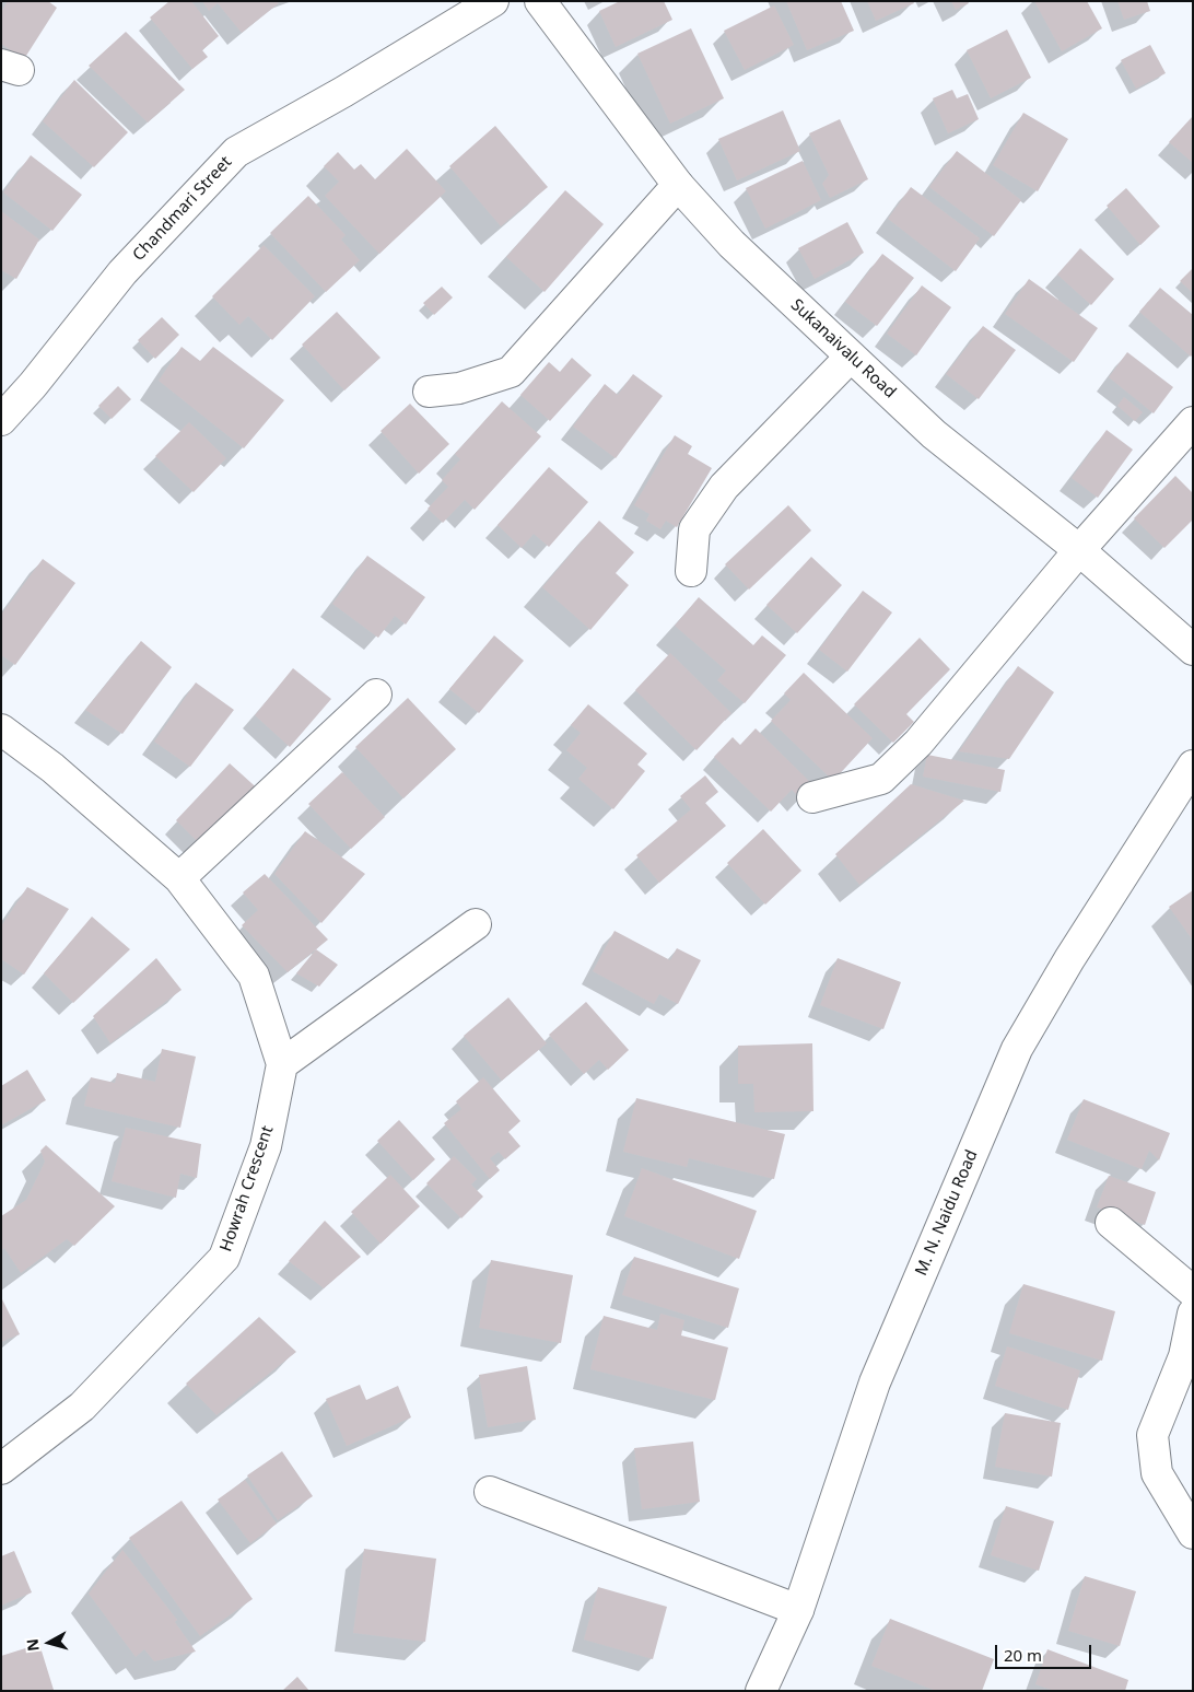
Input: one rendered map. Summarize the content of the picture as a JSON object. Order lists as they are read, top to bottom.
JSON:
{
  "streets": {
    "street": [
      "Chandmari Street",
      "Sukanaivalu Road",
      "Howrah Crescent",
      "M. N. Naidu Road"
    ]
  },
  "scale_bar": "20 m",
  "north": "left"
}
